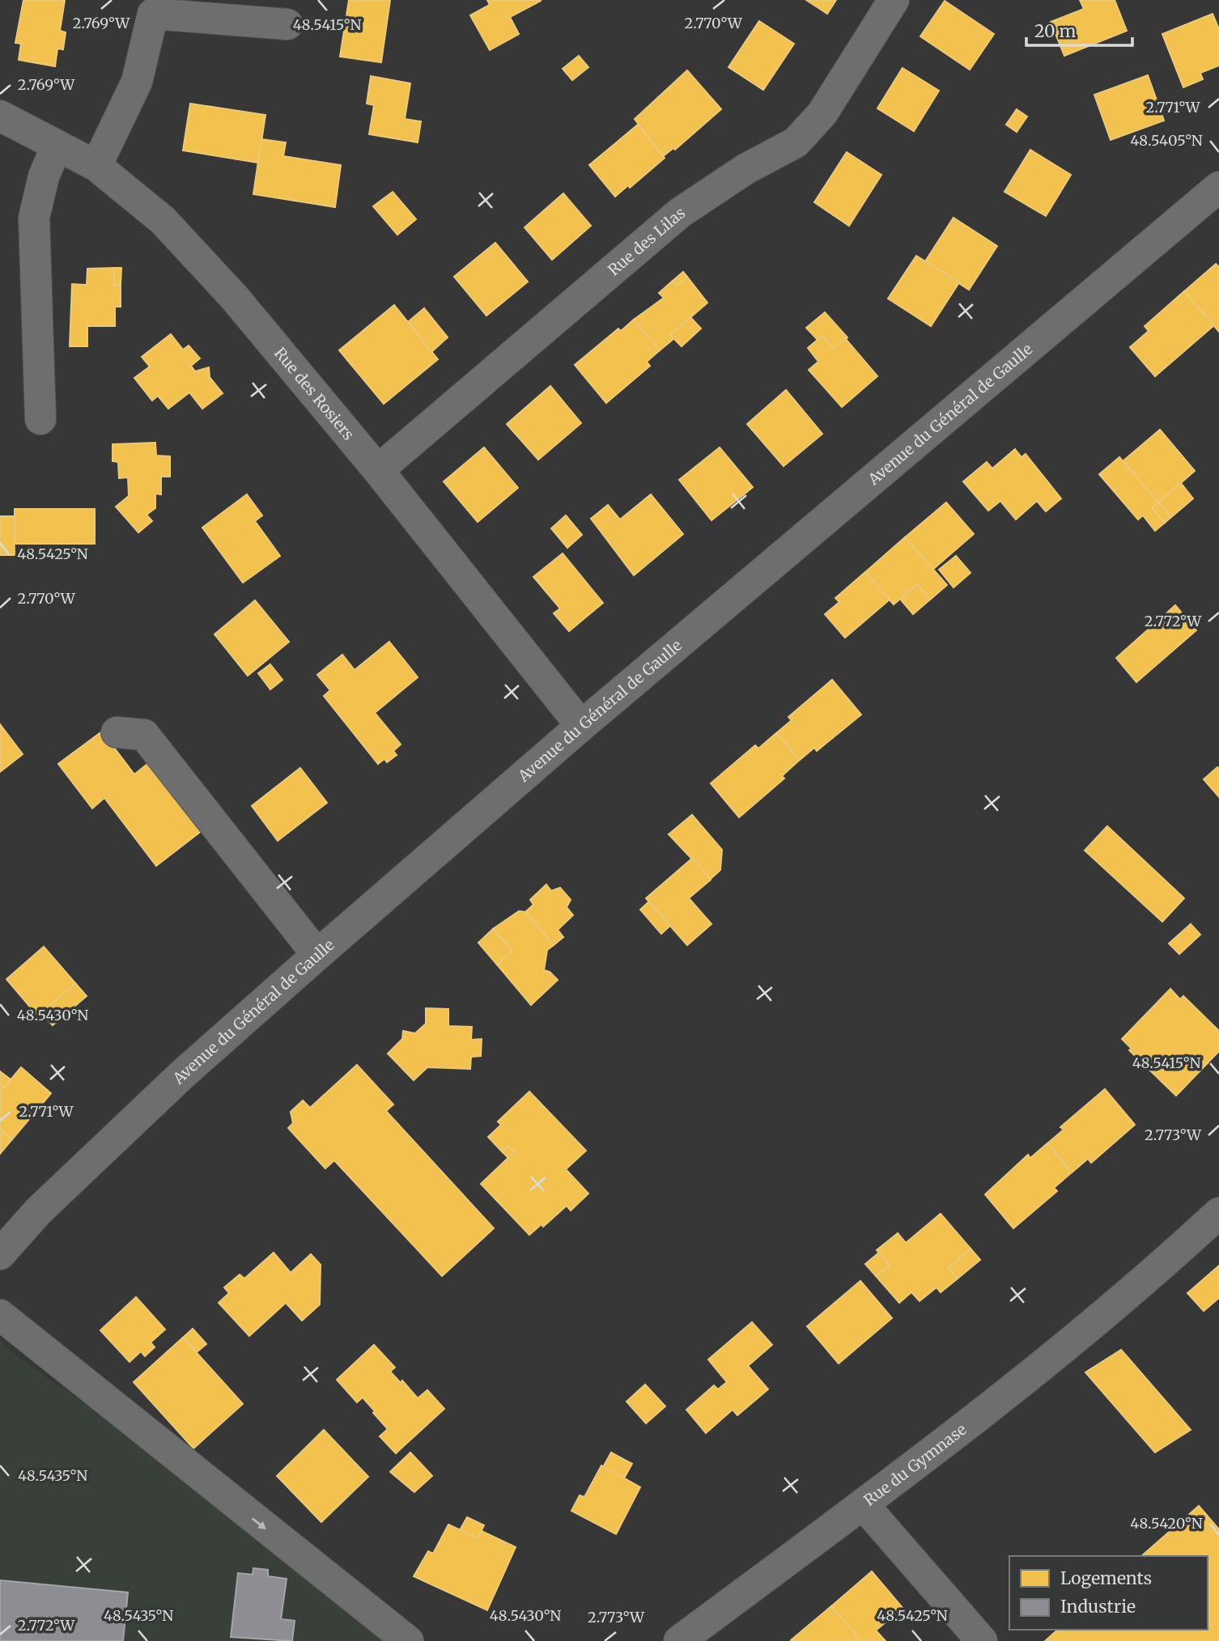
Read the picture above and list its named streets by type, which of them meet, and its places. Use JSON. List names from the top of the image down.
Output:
{
  "streets": {
    "street": [
      "Rue des Lilas",
      "Rue des Rosiers",
      "Avenue du Général de Gaulle",
      "Rue du Gymnase"
    ]
  },
  "crossings": [
    ["Rue des Lilas", "Rue des Rosiers"],
    ["Rue des Rosiers", "Avenue du Général de Gaulle"]
  ],
  "legend": ["Logements", "Industrie"],
  "scale_bar": "20 m",
  "coordinates": [
    "2.769°W",
    "2.770°W",
    "48.5415°N",
    "2.771°W",
    "48.5405°N",
    "48.5425°N",
    "2.772°W",
    "48.5430°N",
    "2.773°W",
    "48.5435°N",
    "48.5420°N"
  ]
}
